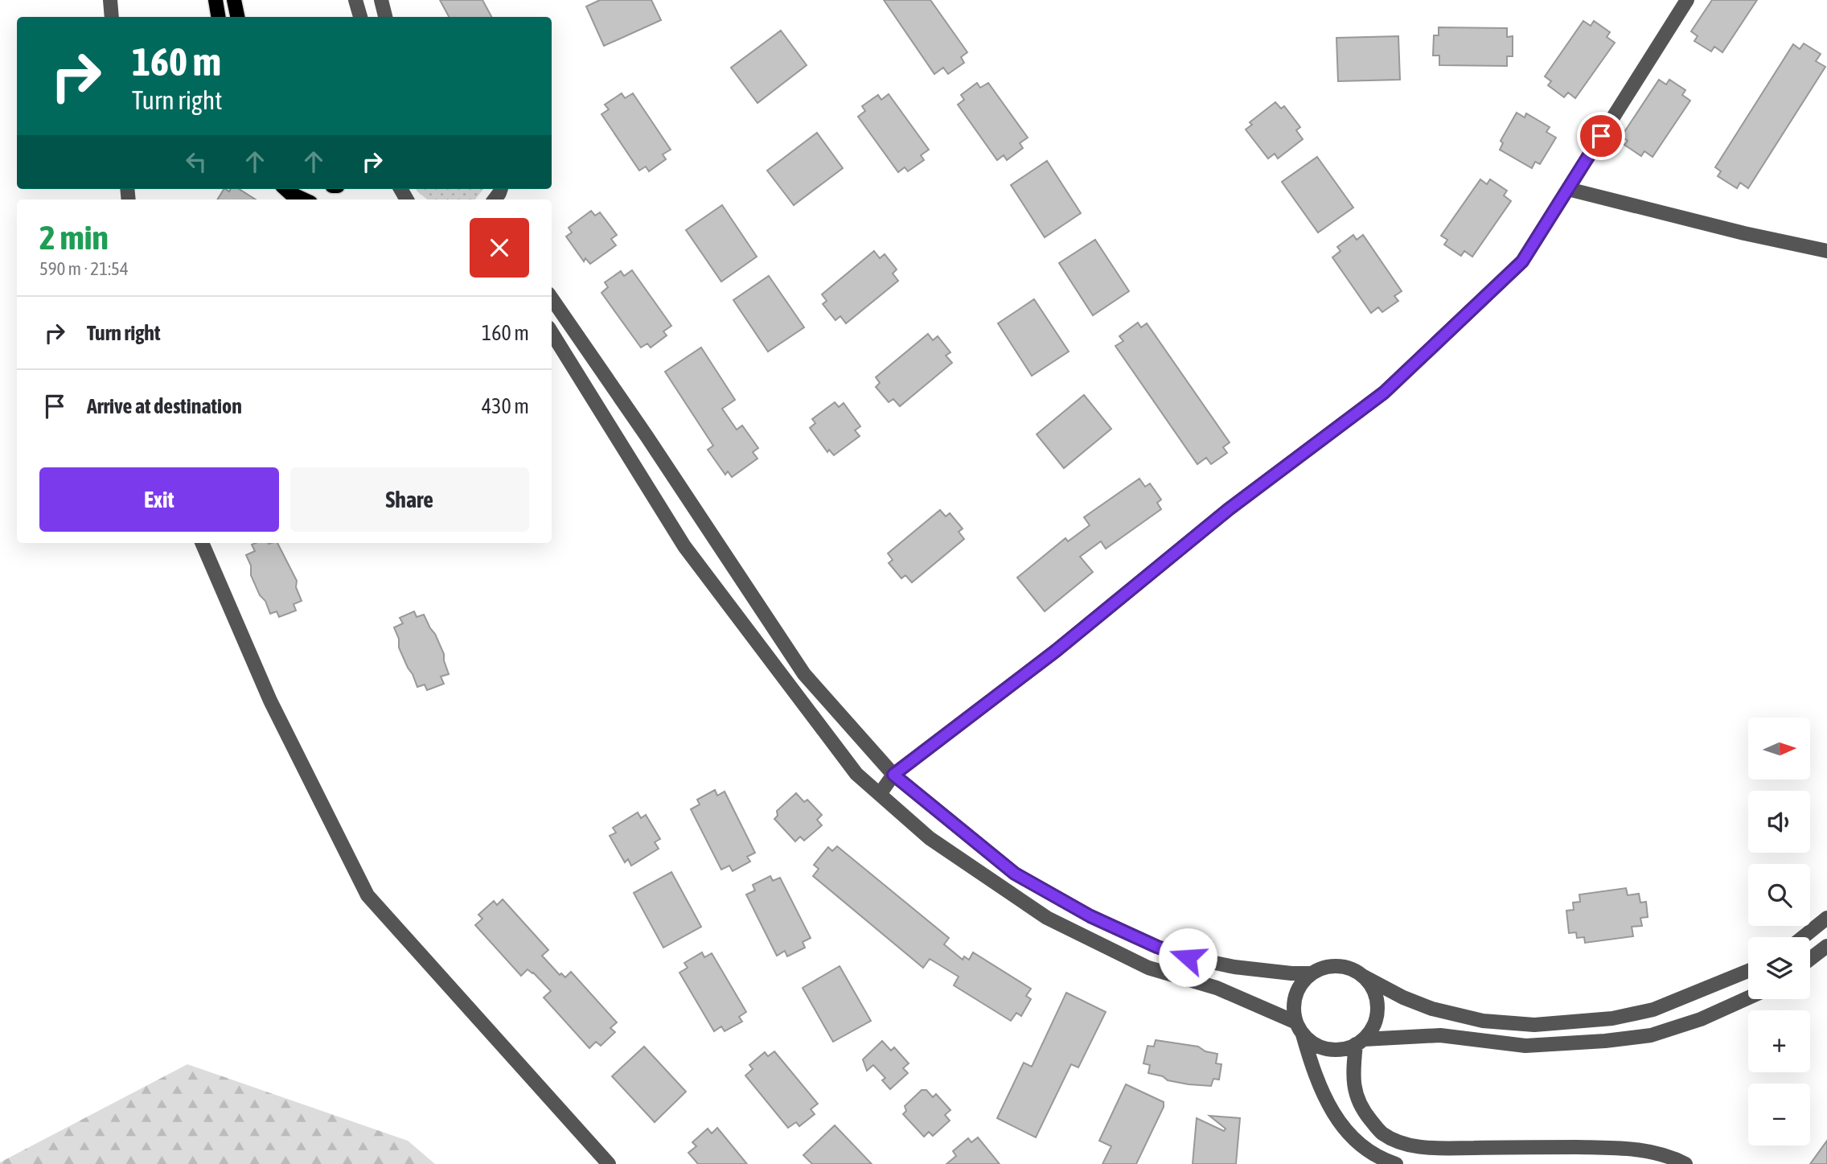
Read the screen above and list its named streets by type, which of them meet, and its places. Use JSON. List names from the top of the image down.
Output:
{
  "north": "right",
  "page": {
    "turn": ["160 m", "Turn right"],
    "heading": ["2 min", "590 m · 21:54"],
    "list": [
      {
        "name": "Turn right",
        "value": "160 m"
      },
      {
        "name": "Arrive at destination",
        "value": "430 m"
      }
    ],
    "buttons": ["Exit", "Share"],
    "map_buttons": ["+", "−"]
  }
}
